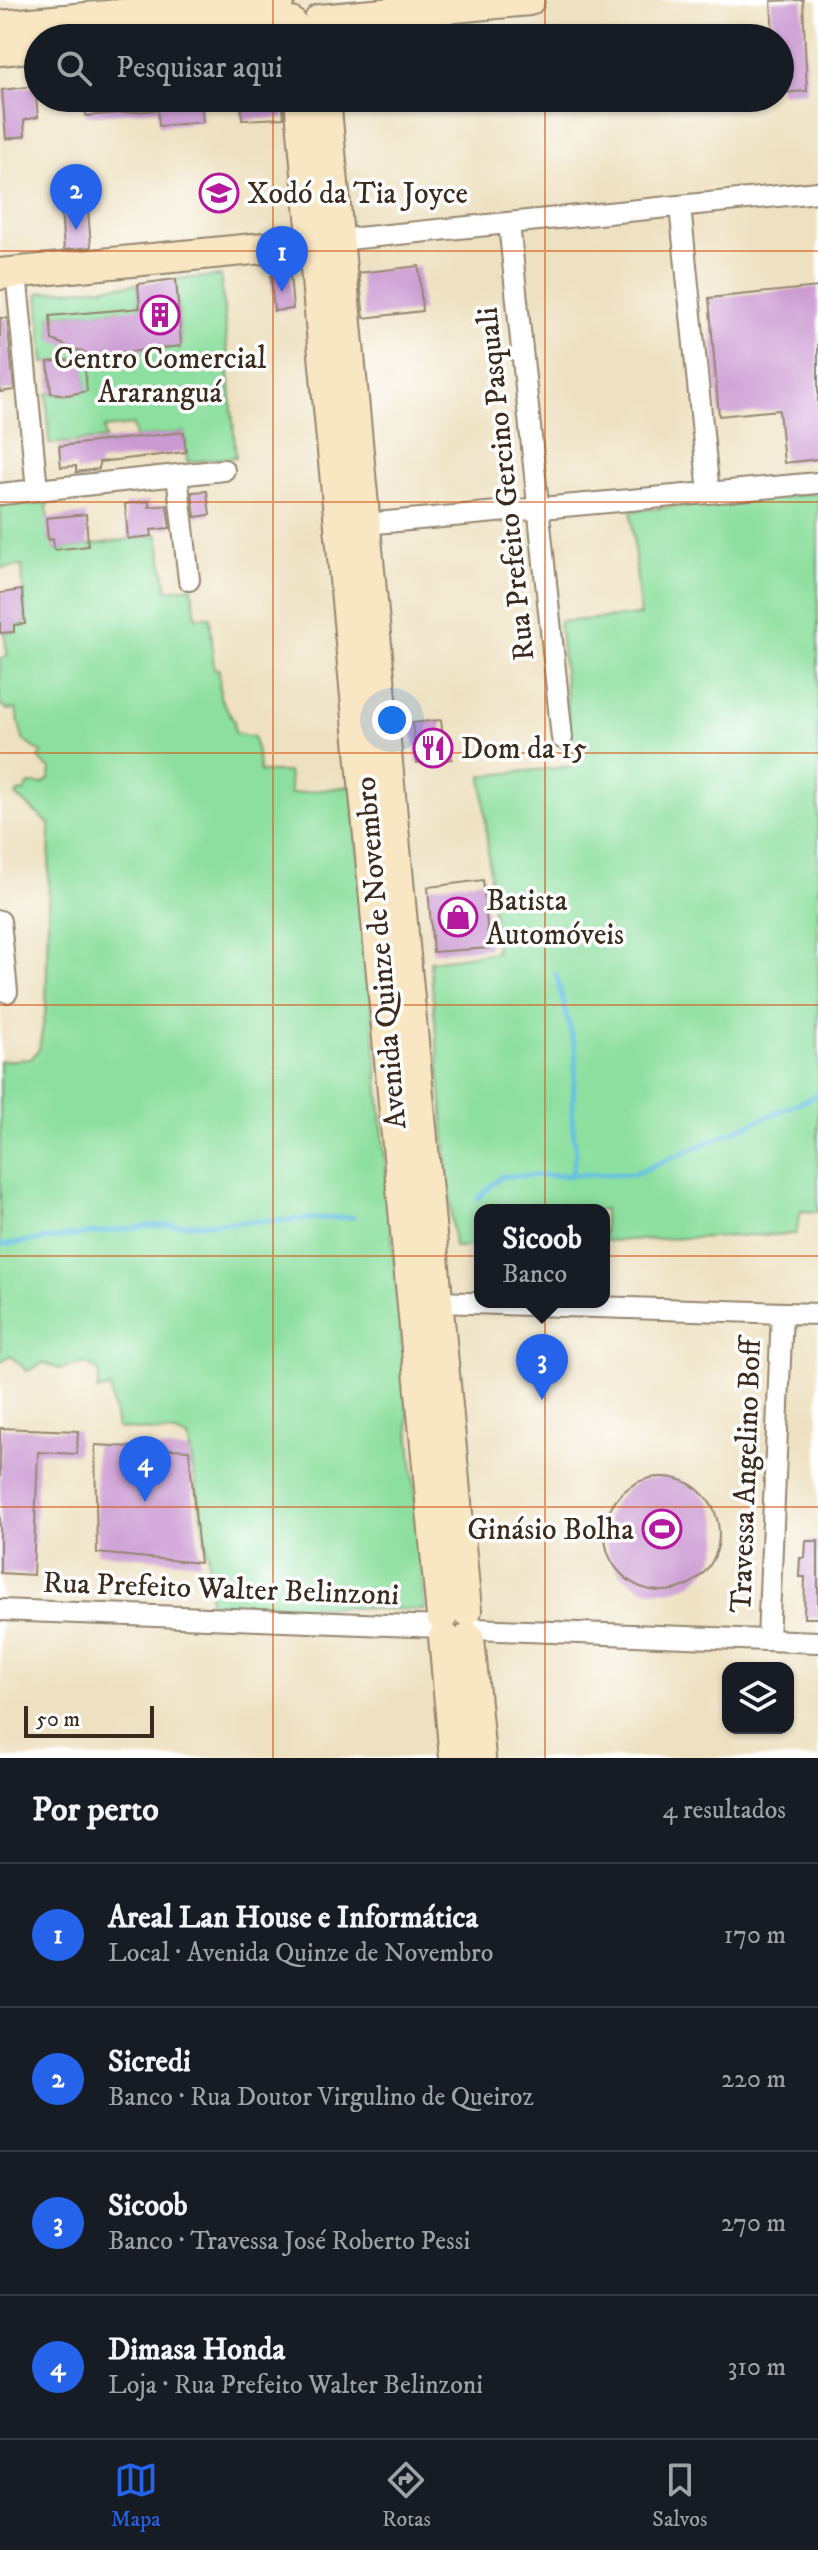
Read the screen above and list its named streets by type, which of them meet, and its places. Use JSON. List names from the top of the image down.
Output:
{
  "streets": {
    "street": [
      "Rua Prefeito Gercino Pasquali",
      "Avenida Quinze de Novembro",
      "Travessa Angelino Boff",
      "Rua Prefeito Walter Belinzoni"
    ]
  },
  "crossings": [
    ["Avenida Quinze de Novembro", "Rua Prefeito Walter Belinzoni"],
    ["Travessa Angelino Boff", "Rua Prefeito Walter Belinzoni"]
  ],
  "places": {
    "school or university": ["Xodó da Tia Joyce"],
    "building": ["Centro Comercial Araranguá"],
    "restaurant": ["Dom da 15"],
    "shop": ["Batista Automóveis"],
    "sports": ["Ginásio Bolha"]
  },
  "scale_bar": "50 m",
  "page": {
    "search": "Pesquisar aqui",
    "pins": [
      "2",
      "1",
      "3",
      "4"
    ],
    "popup": ["Sicoob", "Banco"],
    "scale": "50 m",
    "heading": ["Por perto", "4 resultados"],
    "list": [
      {
        "mark": "1",
        "name": "Areal Lan House e Informática",
        "note": "Local · Avenida Quinze de Novembro",
        "value": "170 m"
      },
      {
        "mark": "2",
        "name": "Sicredi",
        "note": "Banco · Rua Doutor Virgulino de Queiroz",
        "value": "220 m"
      },
      {
        "mark": "3",
        "name": "Sicoob",
        "note": "Banco · Travessa José Roberto Pessi",
        "value": "270 m"
      },
      {
        "mark": "4",
        "name": "Dimasa Honda",
        "note": "Loja · Rua Prefeito Walter Belinzoni",
        "value": "310 m"
      }
    ],
    "nav": ["Mapa", "Rotas", "Salvos"]
  }
}
